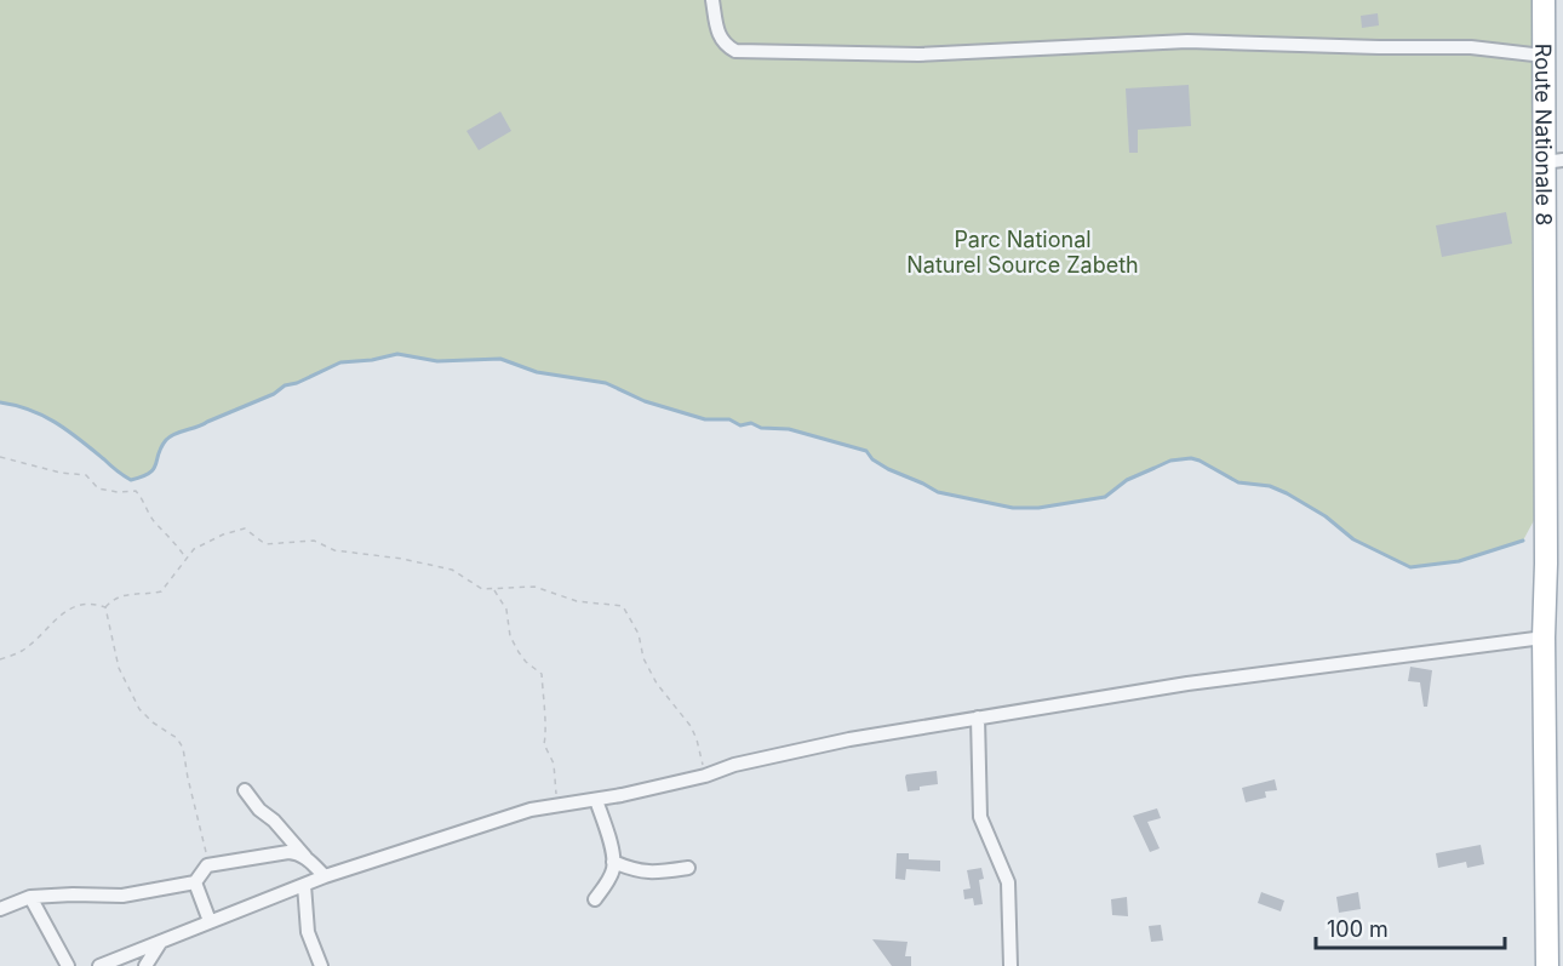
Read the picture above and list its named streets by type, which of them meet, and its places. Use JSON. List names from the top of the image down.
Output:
{
  "streets": {
    "main road": ["Route Nationale 8"]
  },
  "parks": ["Parc National Naturel Source Zabeth"],
  "scale_bar": "100 m"
}
